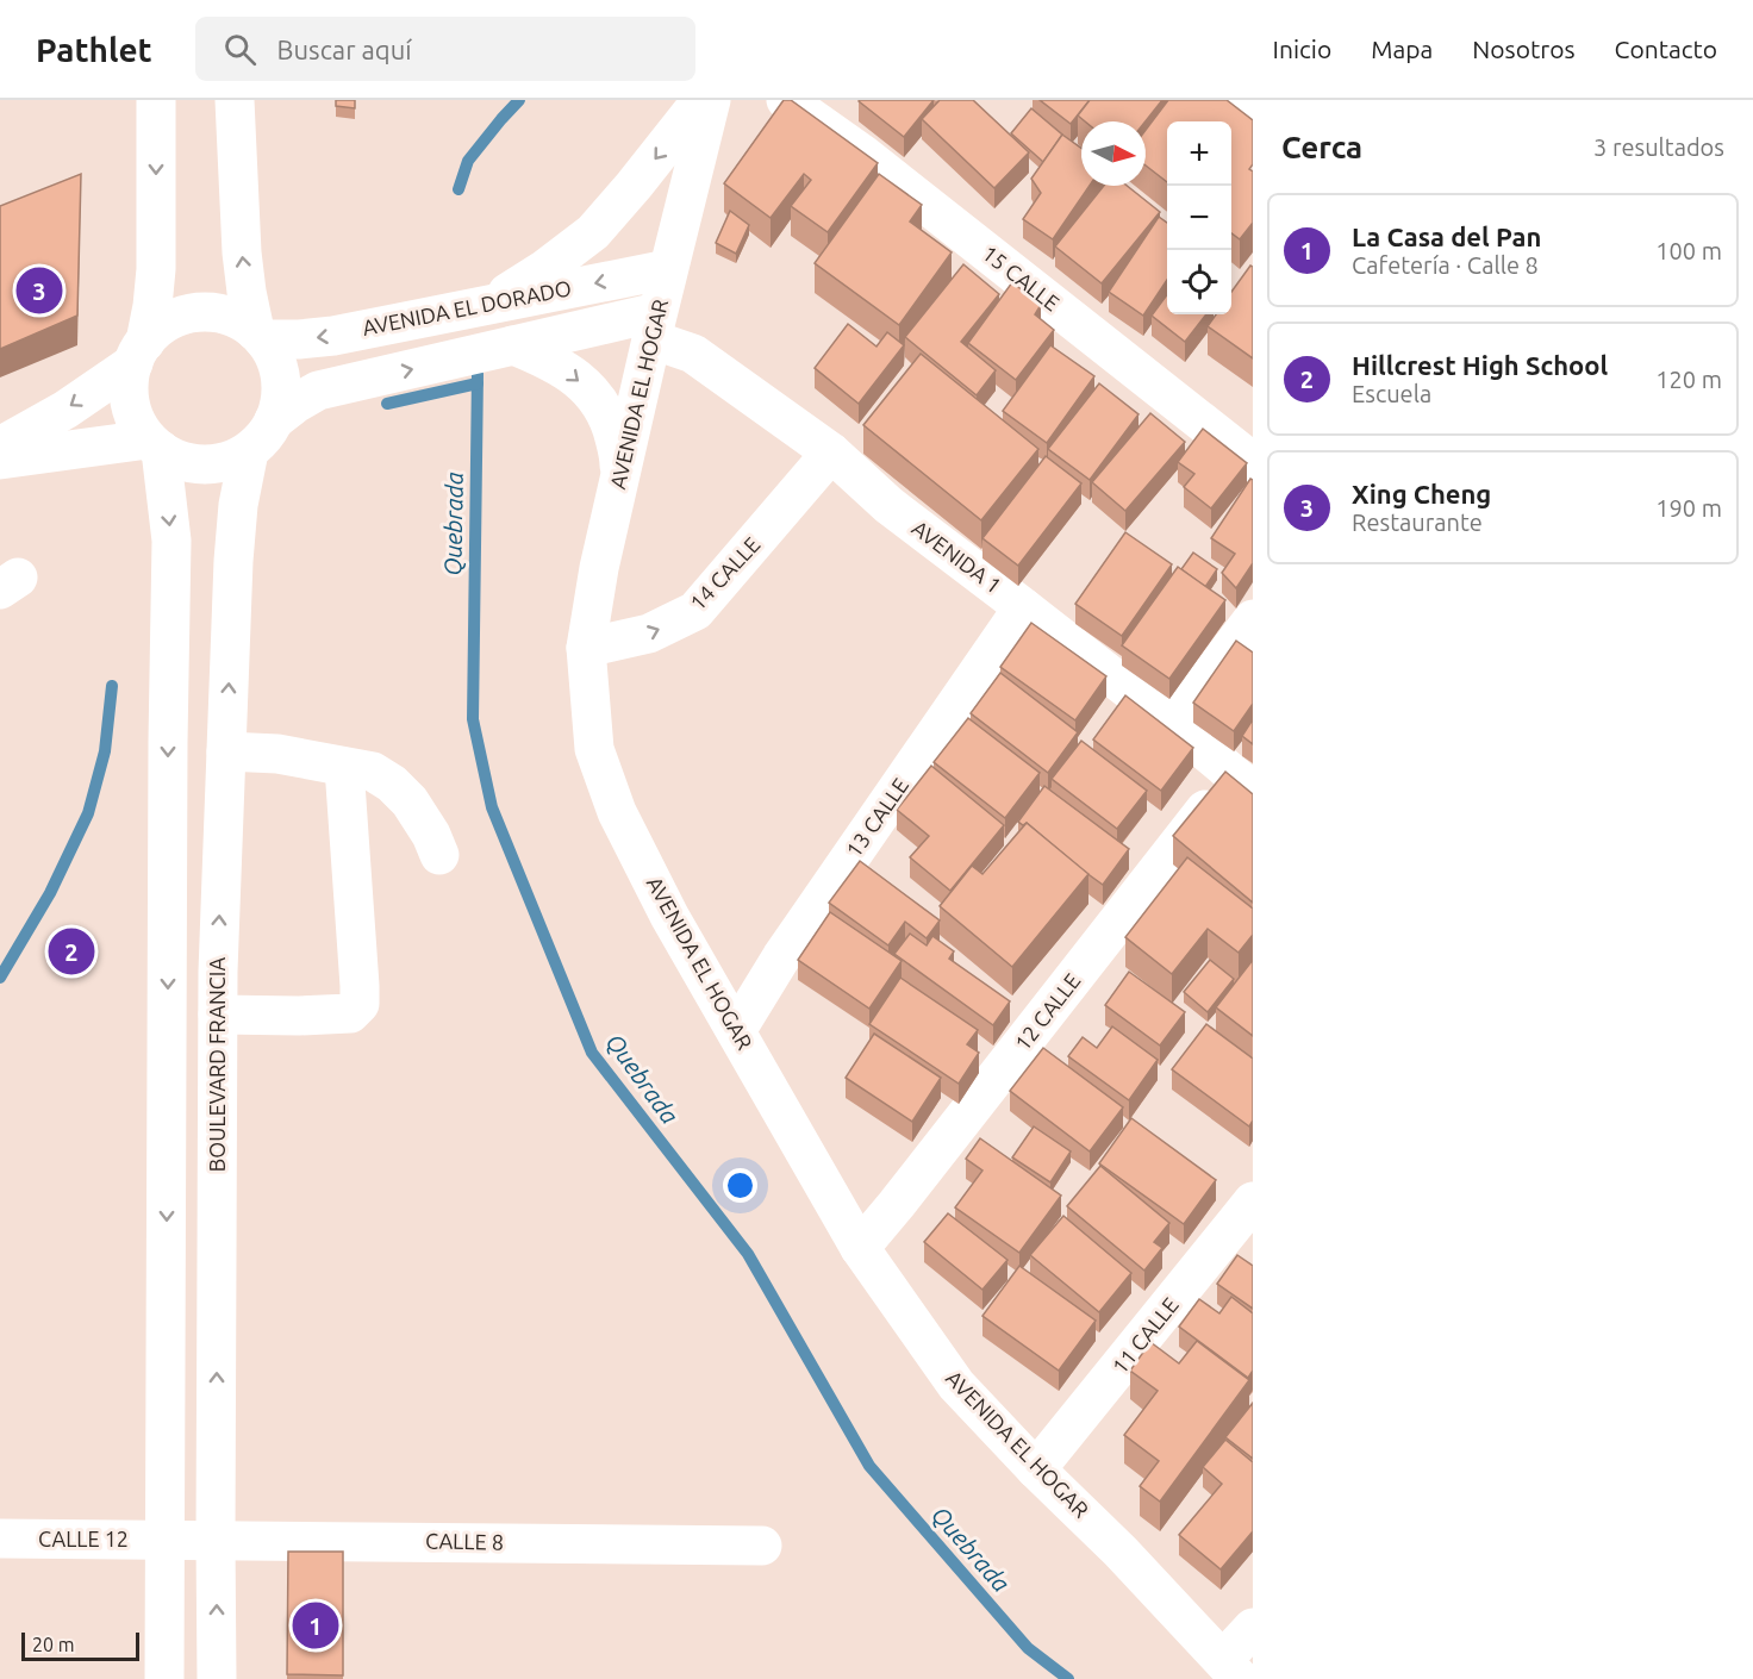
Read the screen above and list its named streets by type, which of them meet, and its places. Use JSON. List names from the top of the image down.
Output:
{
  "streets": {
    "street": [
      "15 CALLE",
      "AVENIDA EL DORADO",
      "AVENIDA EL HOGAR",
      "AVENIDA 1",
      "14 CALLE",
      "13 CALLE",
      "12 CALLE",
      "BOULEVARD FRANCIA",
      "11 CALLE",
      "CALLE 12",
      "CALLE 8"
    ]
  },
  "crossings": [
    ["AVENIDA EL DORADO", "AVENIDA EL HOGAR"],
    ["AVENIDA EL DORADO", "AVENIDA 1"],
    ["AVENIDA EL DORADO", "BOULEVARD FRANCIA"],
    ["AVENIDA EL HOGAR", "AVENIDA 1"],
    ["AVENIDA EL HOGAR", "14 CALLE"],
    ["AVENIDA EL HOGAR", "13 CALLE"],
    ["AVENIDA EL HOGAR", "12 CALLE"],
    ["AVENIDA EL HOGAR", "11 CALLE"],
    ["AVENIDA 1", "14 CALLE"],
    ["AVENIDA 1", "13 CALLE"],
    ["AVENIDA 1", "12 CALLE"],
    ["BOULEVARD FRANCIA", "CALLE 8"],
    ["CALLE 12", "CALLE 8"]
  ],
  "water": ["Quebrada"],
  "scale_bar": "20 m",
  "north": "right",
  "page": {
    "header": "Pathlet",
    "search": "Buscar aquí",
    "nav": [
      "Inicio",
      "Mapa",
      "Nosotros",
      "Contacto"
    ],
    "heading": ["Cerca", "3 resultados"],
    "map_buttons": ["+", "−"],
    "list": [
      {
        "mark": "1",
        "name": "La Casa del Pan",
        "note": "Cafetería · Calle 8",
        "value": "100 m"
      },
      {
        "mark": "2",
        "name": "Hillcrest High School",
        "note": "Escuela",
        "value": "120 m"
      },
      {
        "mark": "3",
        "name": "Xing Cheng",
        "note": "Restaurante",
        "value": "190 m"
      }
    ],
    "pins": ["3", "2", "1"],
    "scale": "20 m"
  }
}
